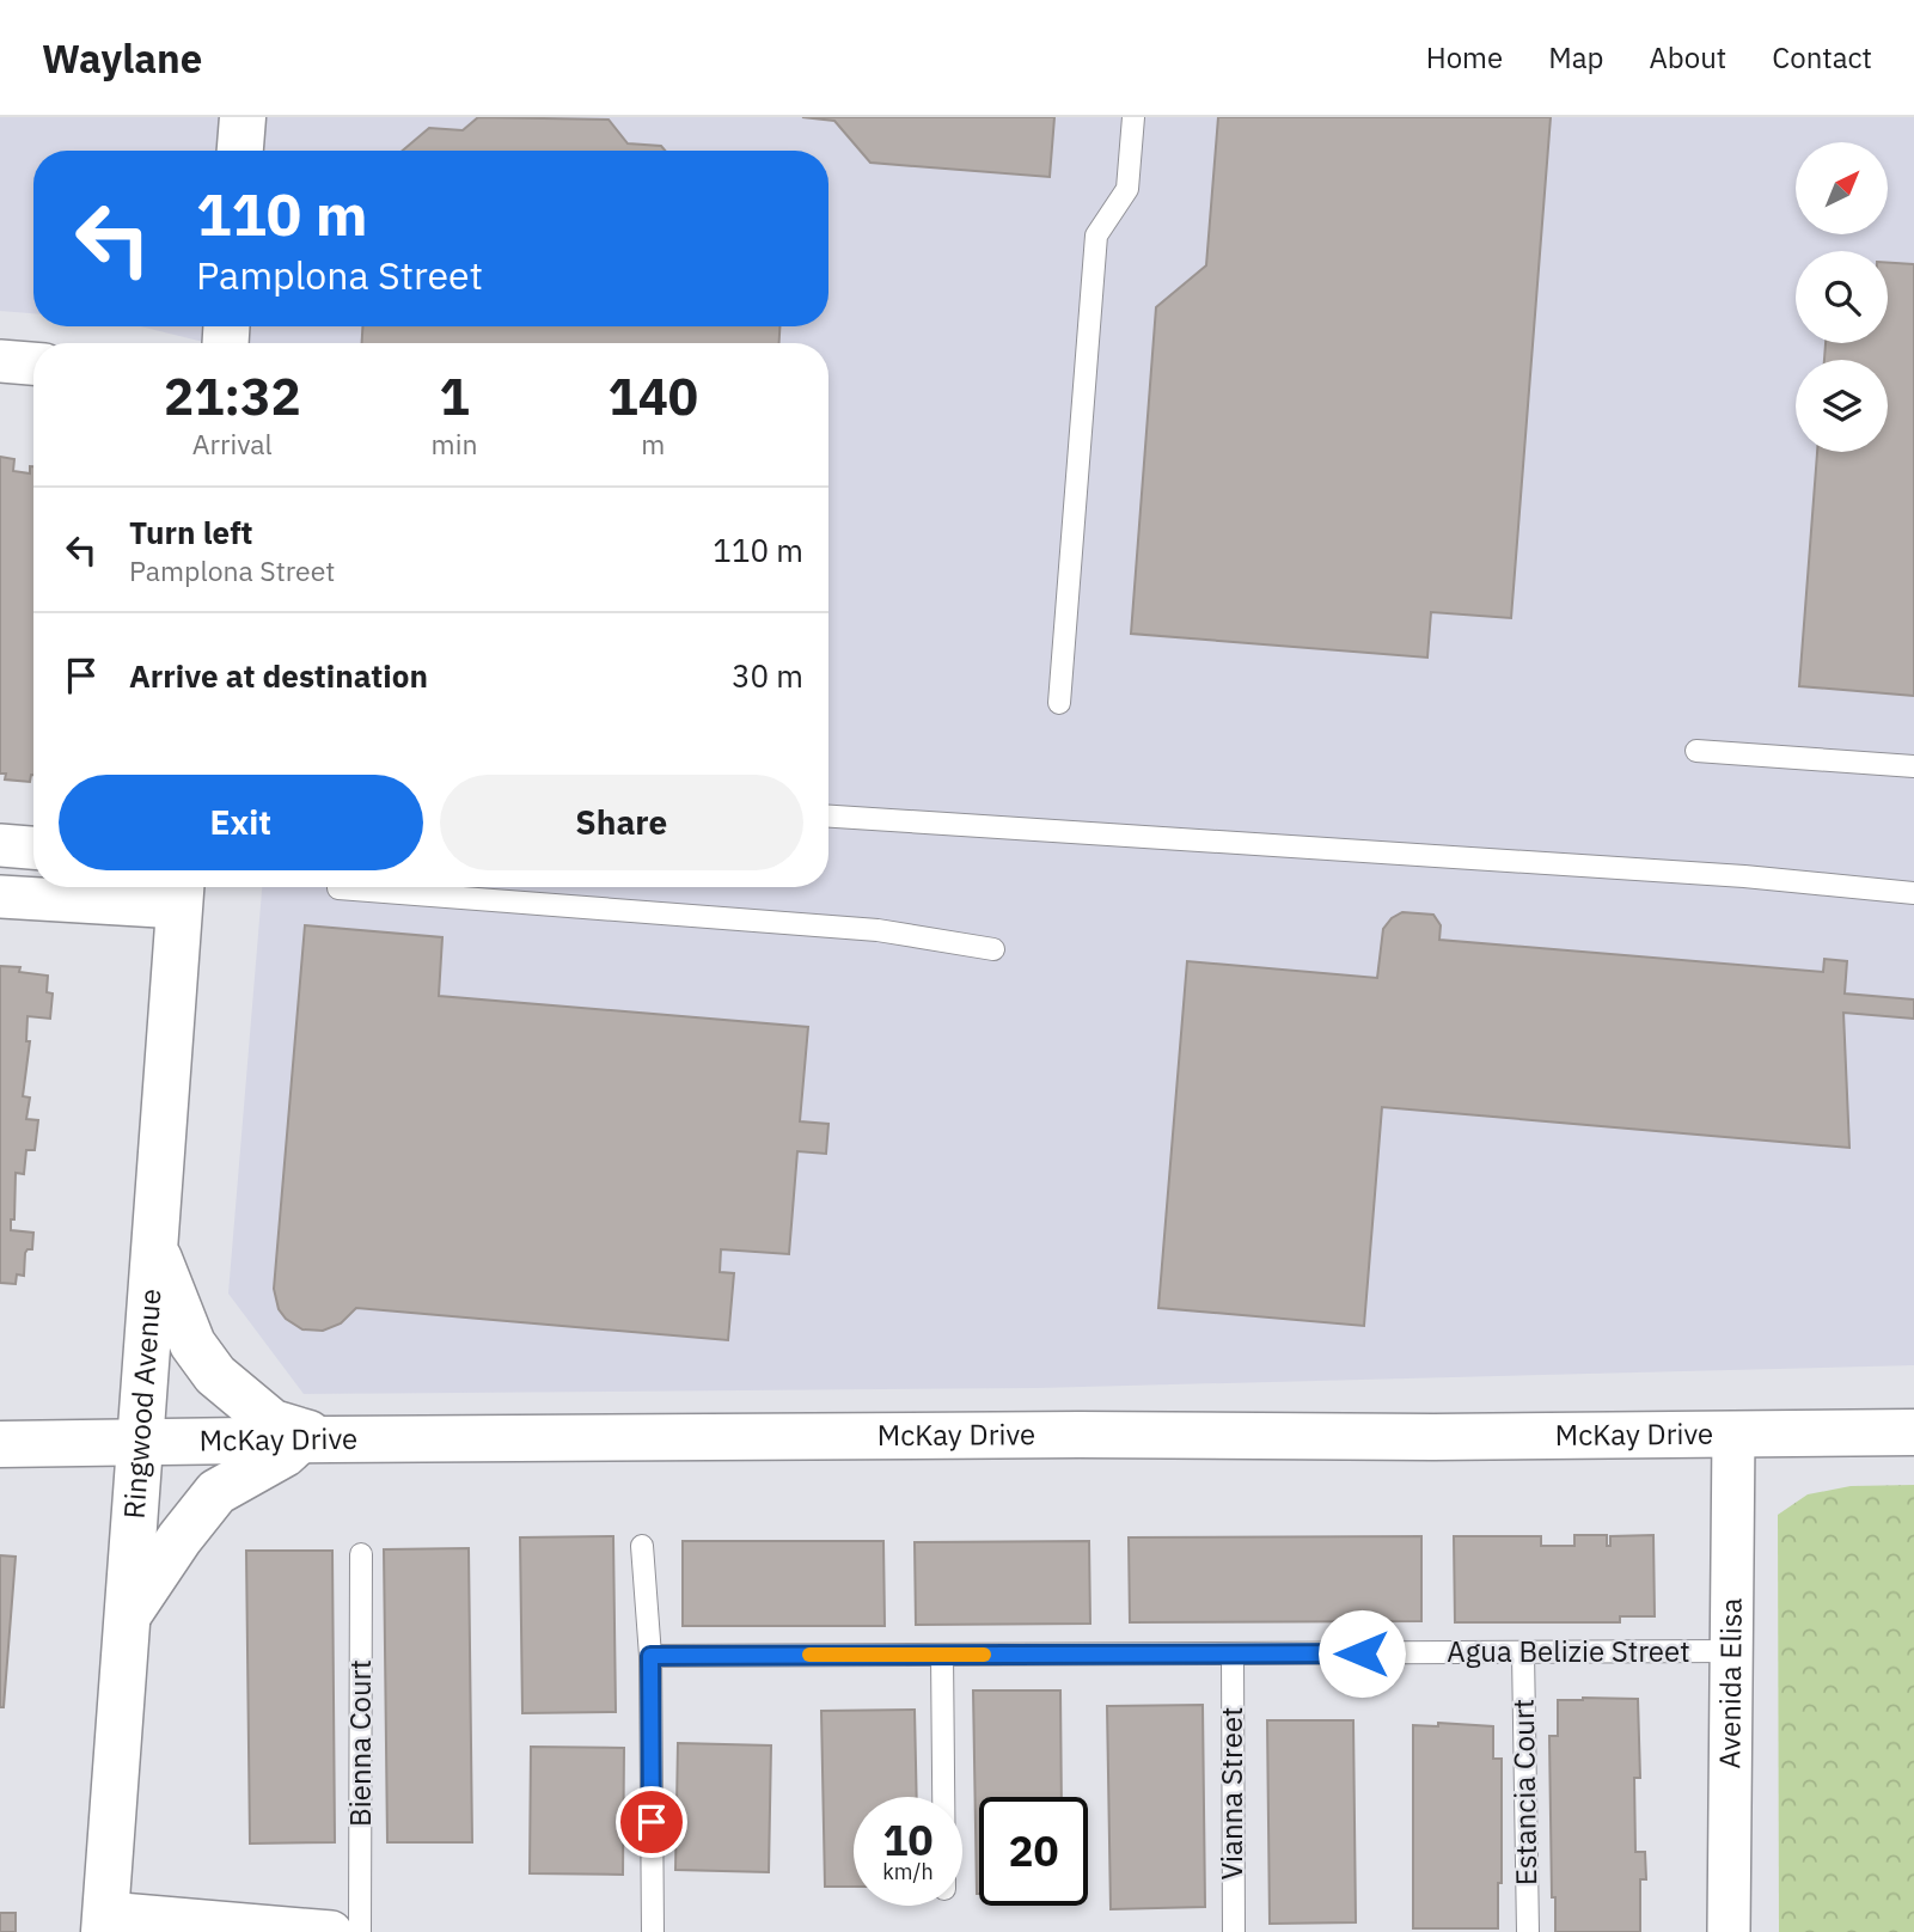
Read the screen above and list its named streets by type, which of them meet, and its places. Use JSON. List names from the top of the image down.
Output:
{
  "streets": {
    "street": ["Ringwood Avenue", "McKay Drive", "Avenida Elisa"],
    "lane": [
      "Agua Belizie Street",
      "Bienna Court",
      "Estancia Court",
      "Vianna Street"
    ]
  },
  "crossings": [
    ["Ringwood Avenue", "McKay Drive"],
    ["McKay Drive", "Avenida Elisa"],
    ["Agua Belizie Street", "Avenida Elisa"],
    ["Agua Belizie Street", "Estancia Court"],
    ["Agua Belizie Street", "Vianna Street"]
  ],
  "north": "top right",
  "page": {
    "header": "Waylane",
    "nav": [
      "Home",
      "Map",
      "About",
      "Contact"
    ],
    "turn": ["110 m", "Pamplona Street"],
    "eta": [
      "21:32",
      "Arrival",
      "1",
      "min",
      "140",
      "m"
    ],
    "list": [
      {
        "name": "Turn left",
        "note": "Pamplona Street",
        "value": "110 m"
      },
      {
        "name": "Arrive at destination",
        "value": "30 m"
      }
    ],
    "buttons": ["Exit", "Share"],
    "speed": "10 km/h",
    "limit": "20"
  }
}
